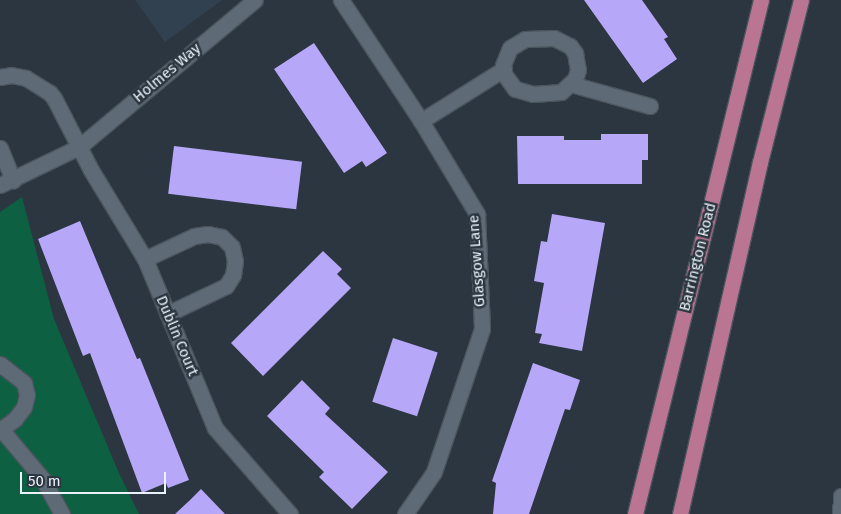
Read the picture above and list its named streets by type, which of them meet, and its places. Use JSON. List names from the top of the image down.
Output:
{
  "streets": {
    "main road": ["Barrington Road"],
    "street": ["Holmes Way", "Glasgow Lane", "Dublin Court"]
  },
  "crossings": [
    ["Holmes Way", "Dublin Court"]
  ],
  "scale_bar": "50 m"
}
